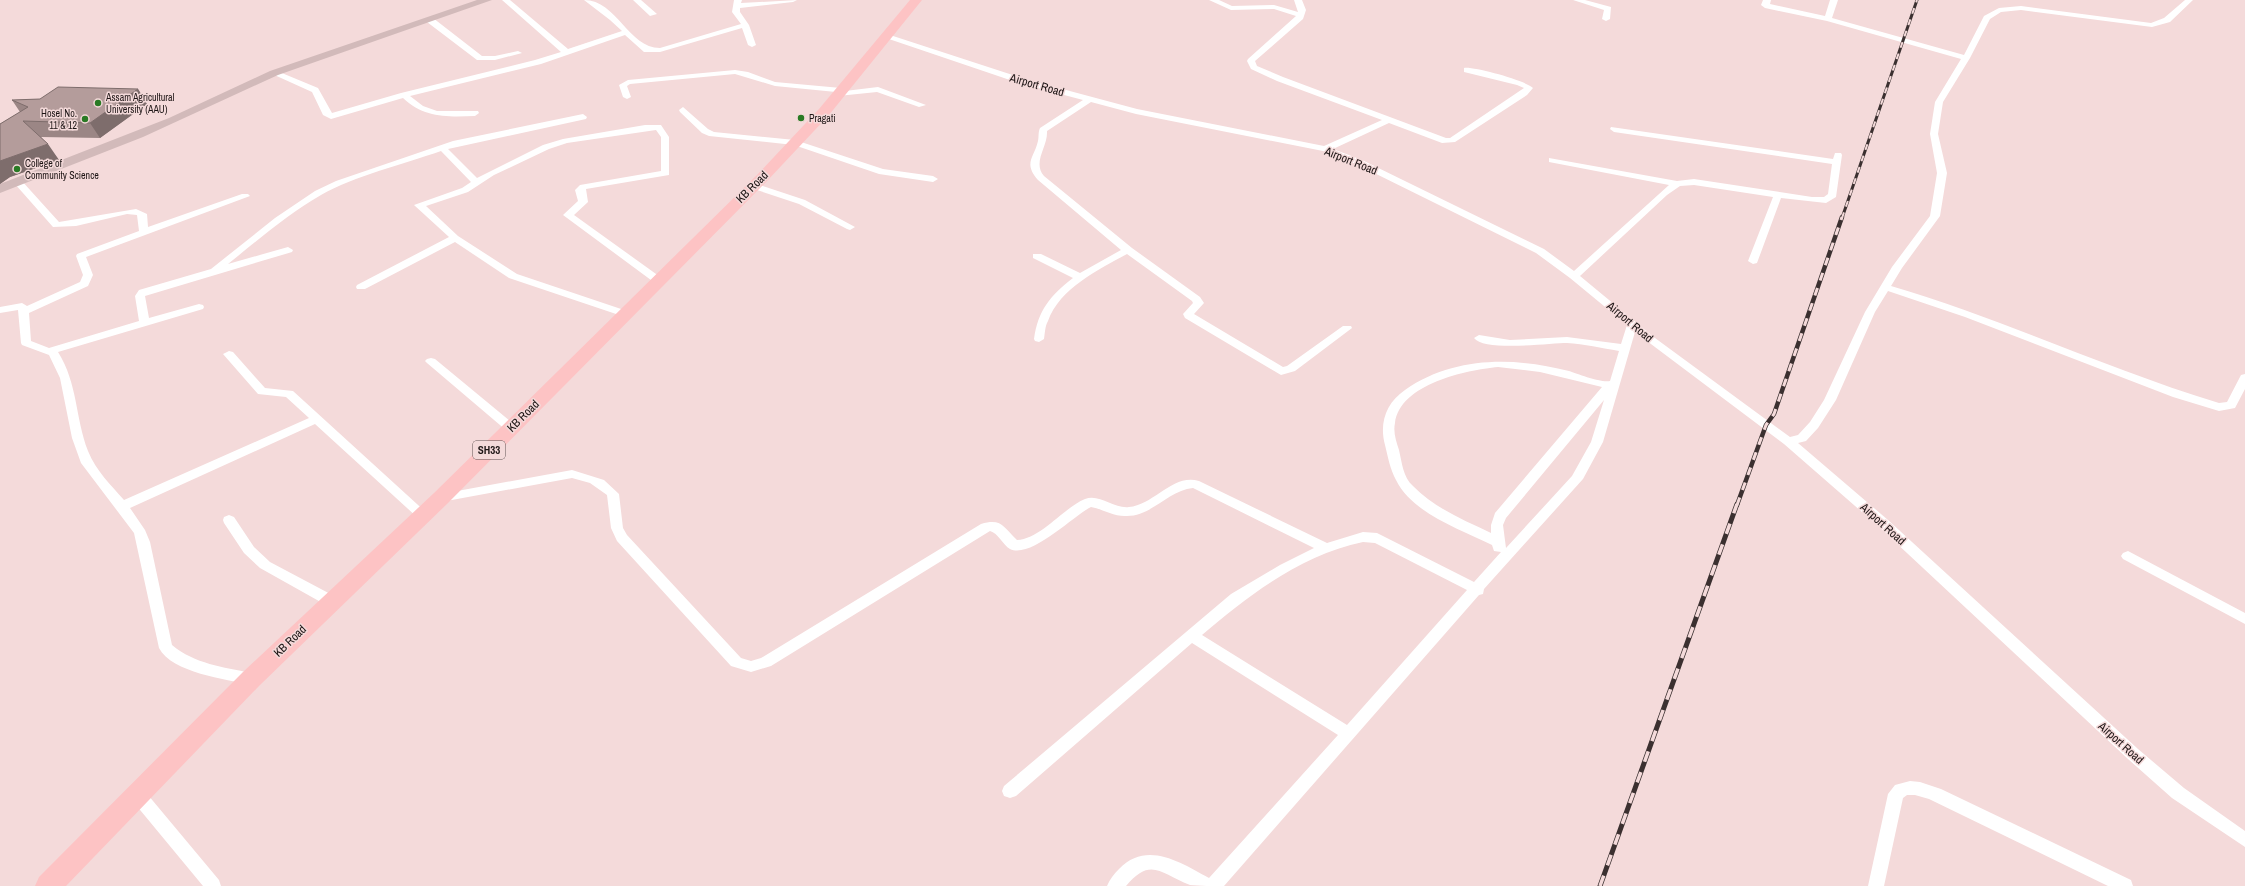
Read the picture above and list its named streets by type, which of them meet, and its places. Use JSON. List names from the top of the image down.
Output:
{
  "streets": {
    "main road": ["KB Road", "SH33"],
    "street": ["Airport Road"]
  },
  "crossings": [
    ["Airport Road", "KB Road"]
  ],
  "places": [
    "Assam Agricultural University (AAU)",
    "Pragati",
    "Hosel No. 11 & 12",
    "College of Community Science"
  ]
}
